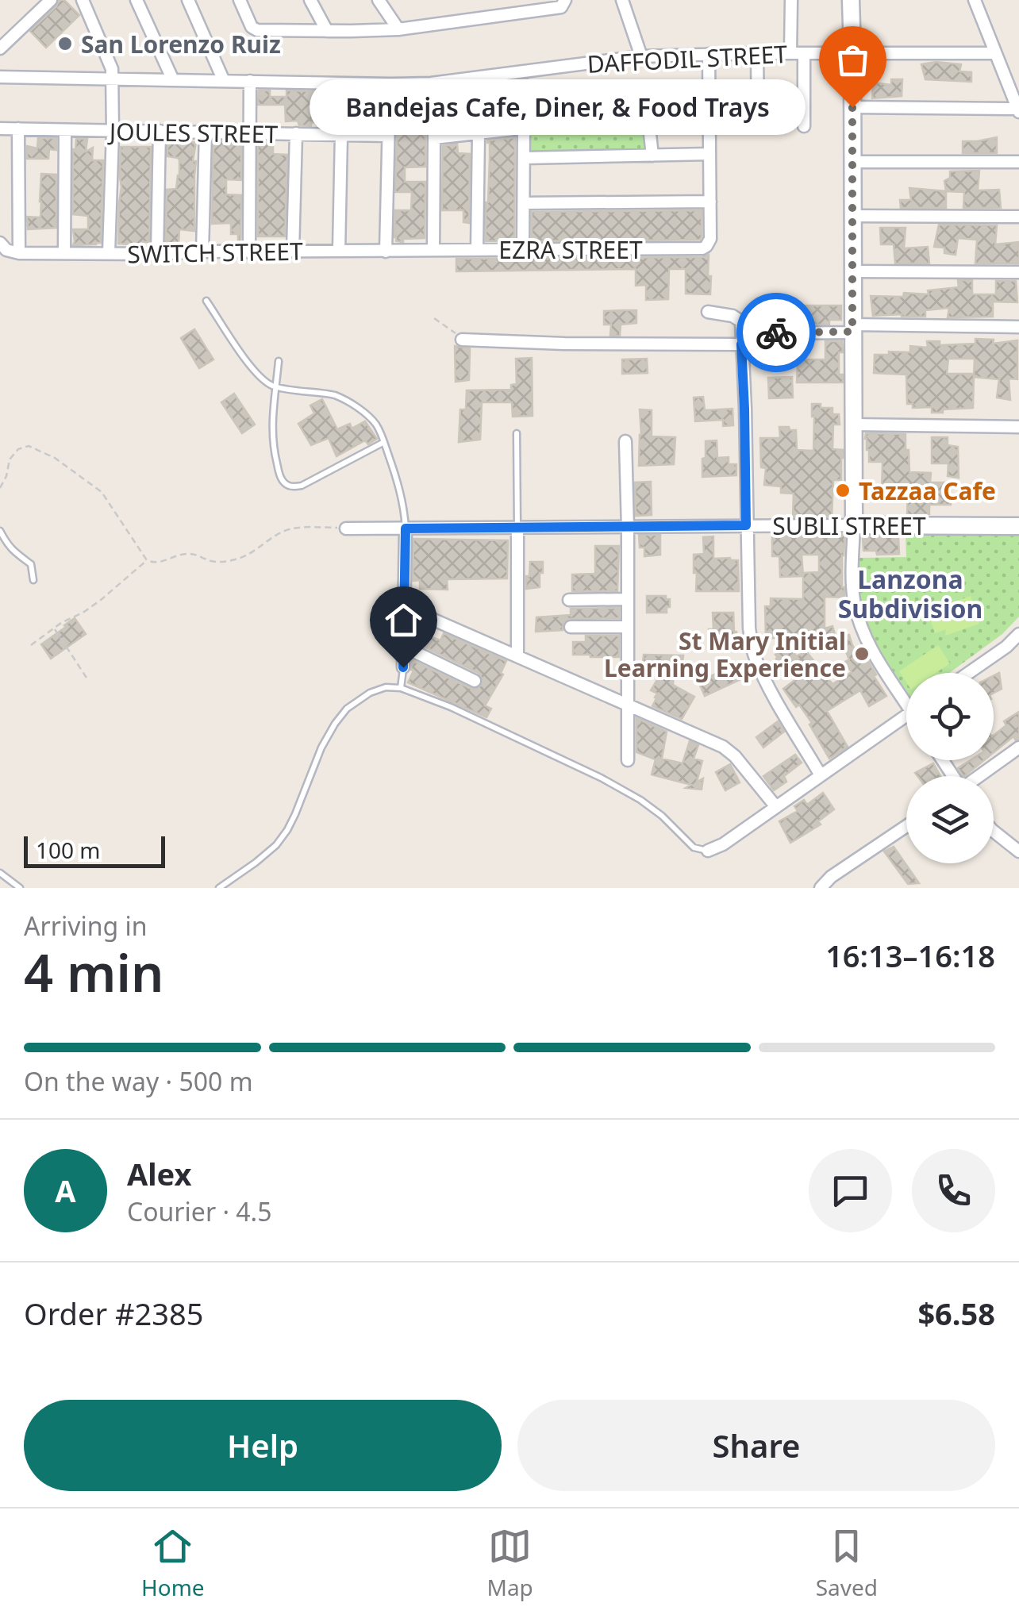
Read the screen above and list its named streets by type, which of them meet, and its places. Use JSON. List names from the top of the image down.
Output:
{
  "streets": {
    "street": [
      "DAFFODIL STREET",
      "JOULES STREET",
      "EZRA STREET",
      "SWITCH STREET",
      "SUBLI STREET"
    ]
  },
  "crossings": [
    ["EZRA STREET", "SWITCH STREET"]
  ],
  "districts": ["Lanzona Subdivision"],
  "places": [
    "San Lorenzo Ruiz",
    "Bandejas Cafe, Diner, & Food Trays",
    "Tazzaa Cafe",
    "St Mary Initial Learning Experience"
  ],
  "scale_bar": "100 m",
  "page": {
    "bubble": "Bandejas Cafe, Diner, & Food Trays",
    "scale": "100 m",
    "heading": ["4 min", "Arriving in", "16:13–16:18"],
    "panel": [
      "Alex",
      "Courier · 4.5",
      "Order #2385",
      "$6.58"
    ],
    "bar": "On the way · 500 m",
    "round": "A",
    "buttons": ["Help", "Share"],
    "tabs": ["Home", "Map", "Saved"]
  }
}
